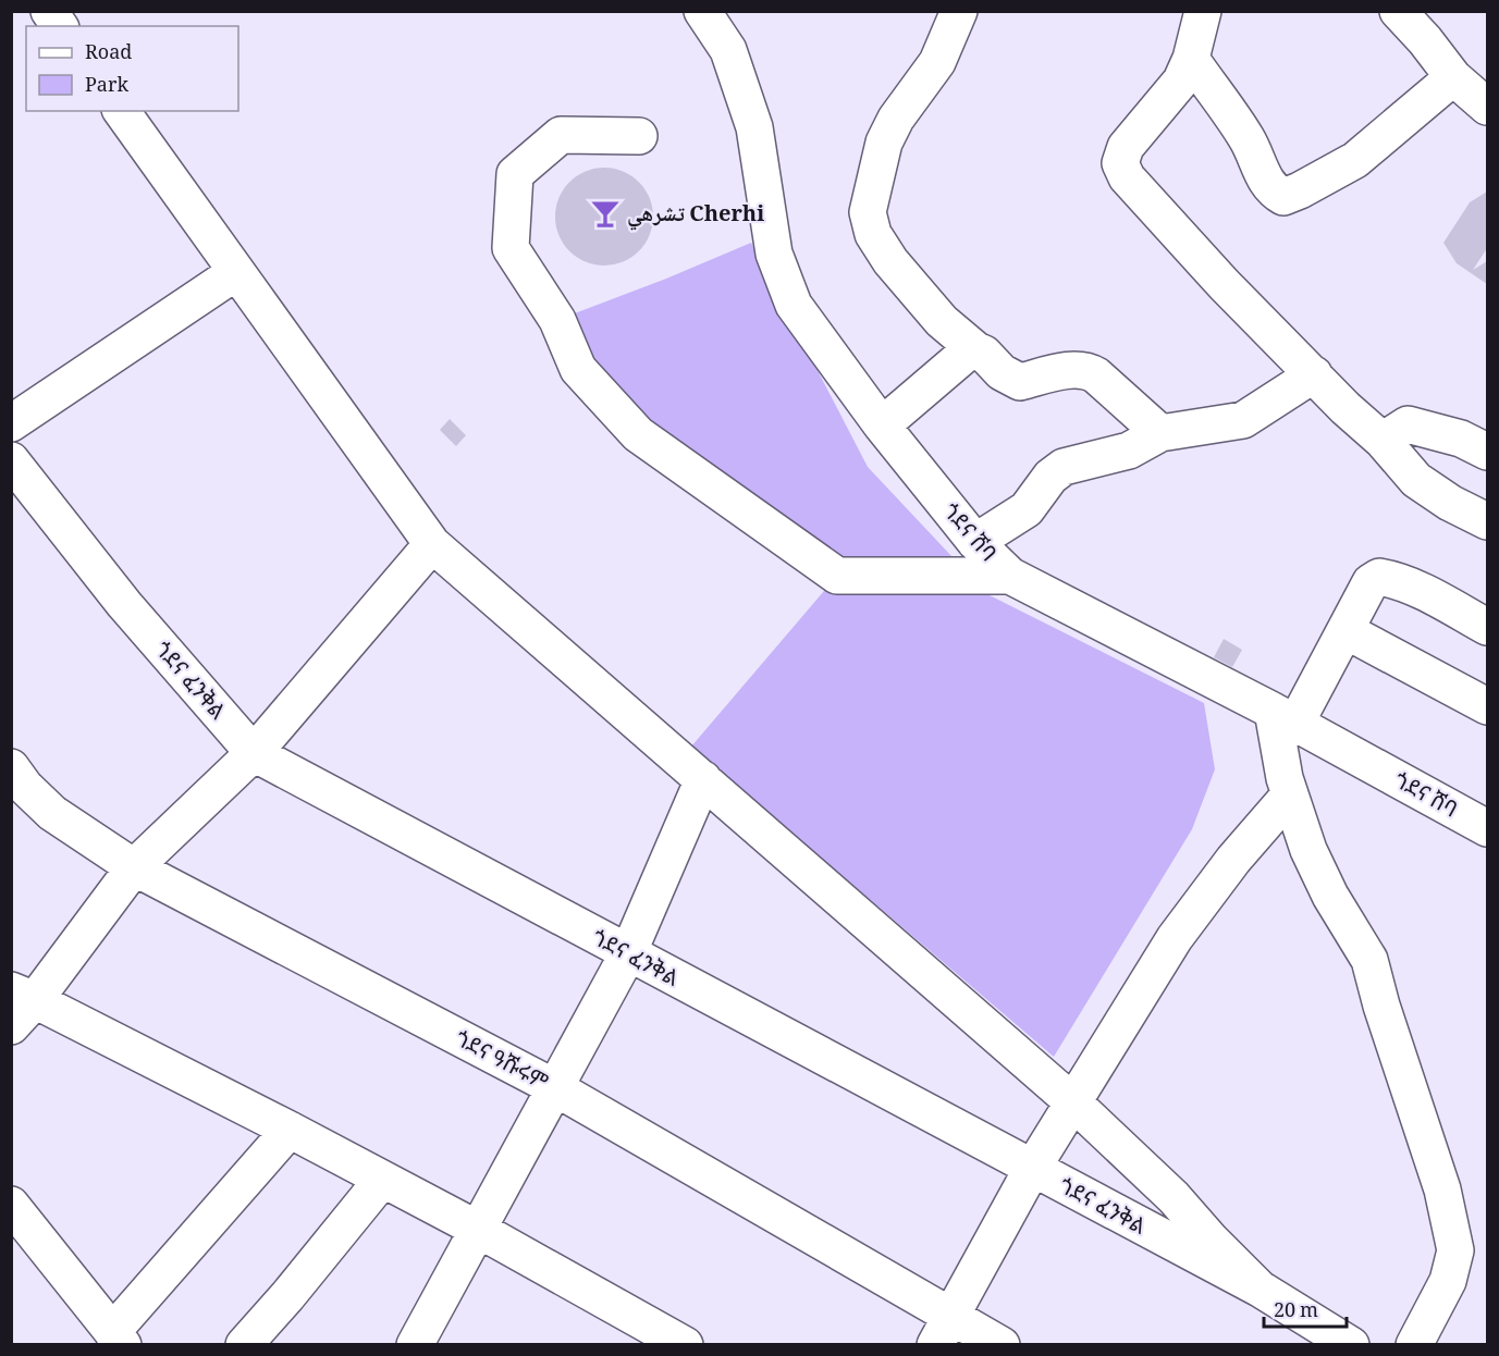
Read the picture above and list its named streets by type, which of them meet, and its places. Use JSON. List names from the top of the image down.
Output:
{
  "streets": {
    "street": ["ጎደና ሸባ", "ጎደና ፈንቅል", "ጎደና ዓሹሩም"]
  },
  "places": {
    "bar": ["تشرهي Cherhi"]
  },
  "legend": ["Road", "Park"],
  "scale_bar": "20 m"
}
